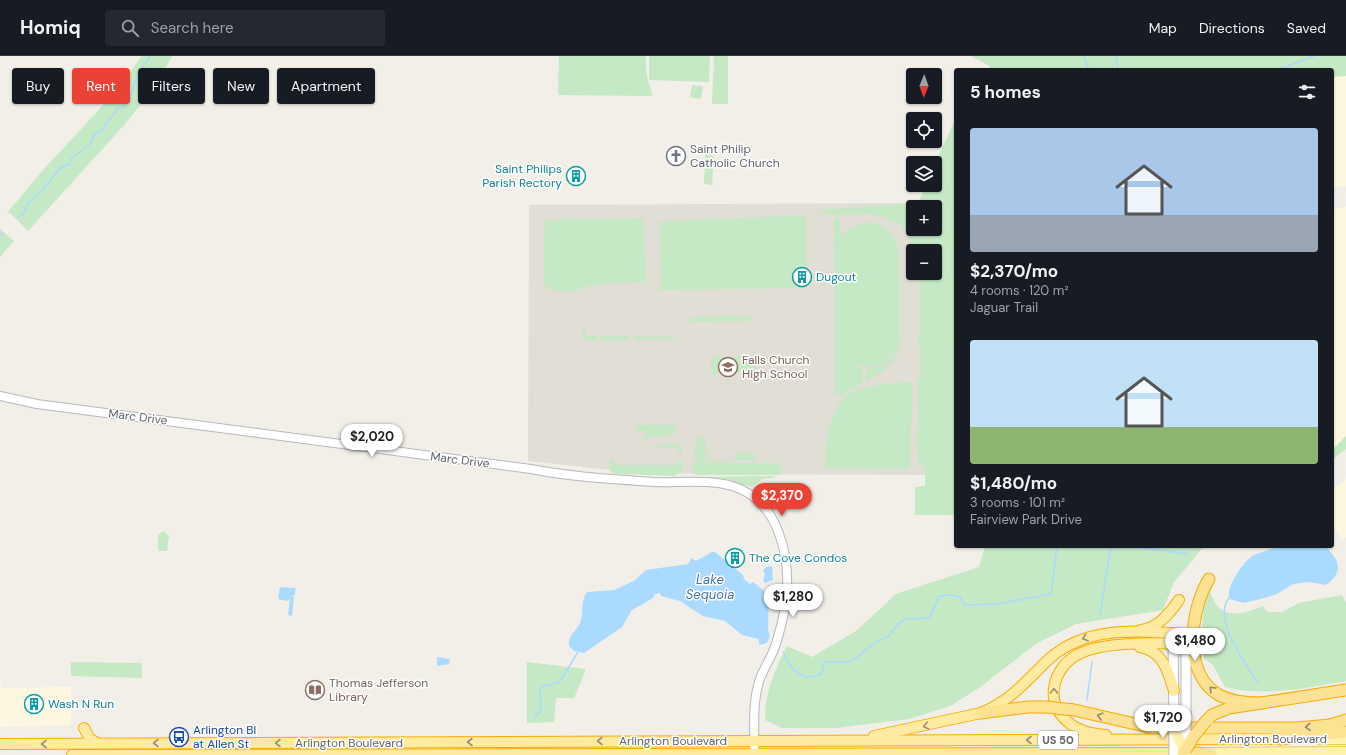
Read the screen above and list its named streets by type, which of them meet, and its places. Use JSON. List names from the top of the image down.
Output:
{
  "streets": {
    "highway": ["Arlington Boulevard", "US 50"],
    "street": ["Marc Drive"]
  },
  "crossings": [
    ["Marc Drive", "Arlington Boulevard"]
  ],
  "water": ["Lake Sequoia"],
  "places": {
    "church": ["Saint Philip Catholic Church"],
    "building": [
      "Saint Philips Parish Rectory",
      "Dugout",
      "The Cove Condos",
      "Wash N Run"
    ],
    "school or university": ["Falls Church High School"],
    "library": ["Thomas Jefferson Library"],
    "bus stop": ["Arlington Bl at Allen St"]
  },
  "north": "bottom",
  "page": {
    "header": "Homiq",
    "search": "Search here",
    "nav": ["Map", "Directions", "Saved"],
    "map_buttons": ["+", "−"],
    "chip": [
      "Buy",
      "Rent",
      "Filters",
      "New",
      "Apartment"
    ],
    "heading": "5 homes",
    "list": [
      {
        "name": "$2,370/mo",
        "note": "4 rooms · 120 m² · Jaguar Trail"
      },
      {
        "name": "$1,480/mo",
        "note": "3 rooms · 101 m² · Fairview Park Drive"
      }
    ],
    "price": [
      "$2,020",
      "$2,370",
      "$1,280",
      "$1,480",
      "$1,720"
    ]
  }
}
